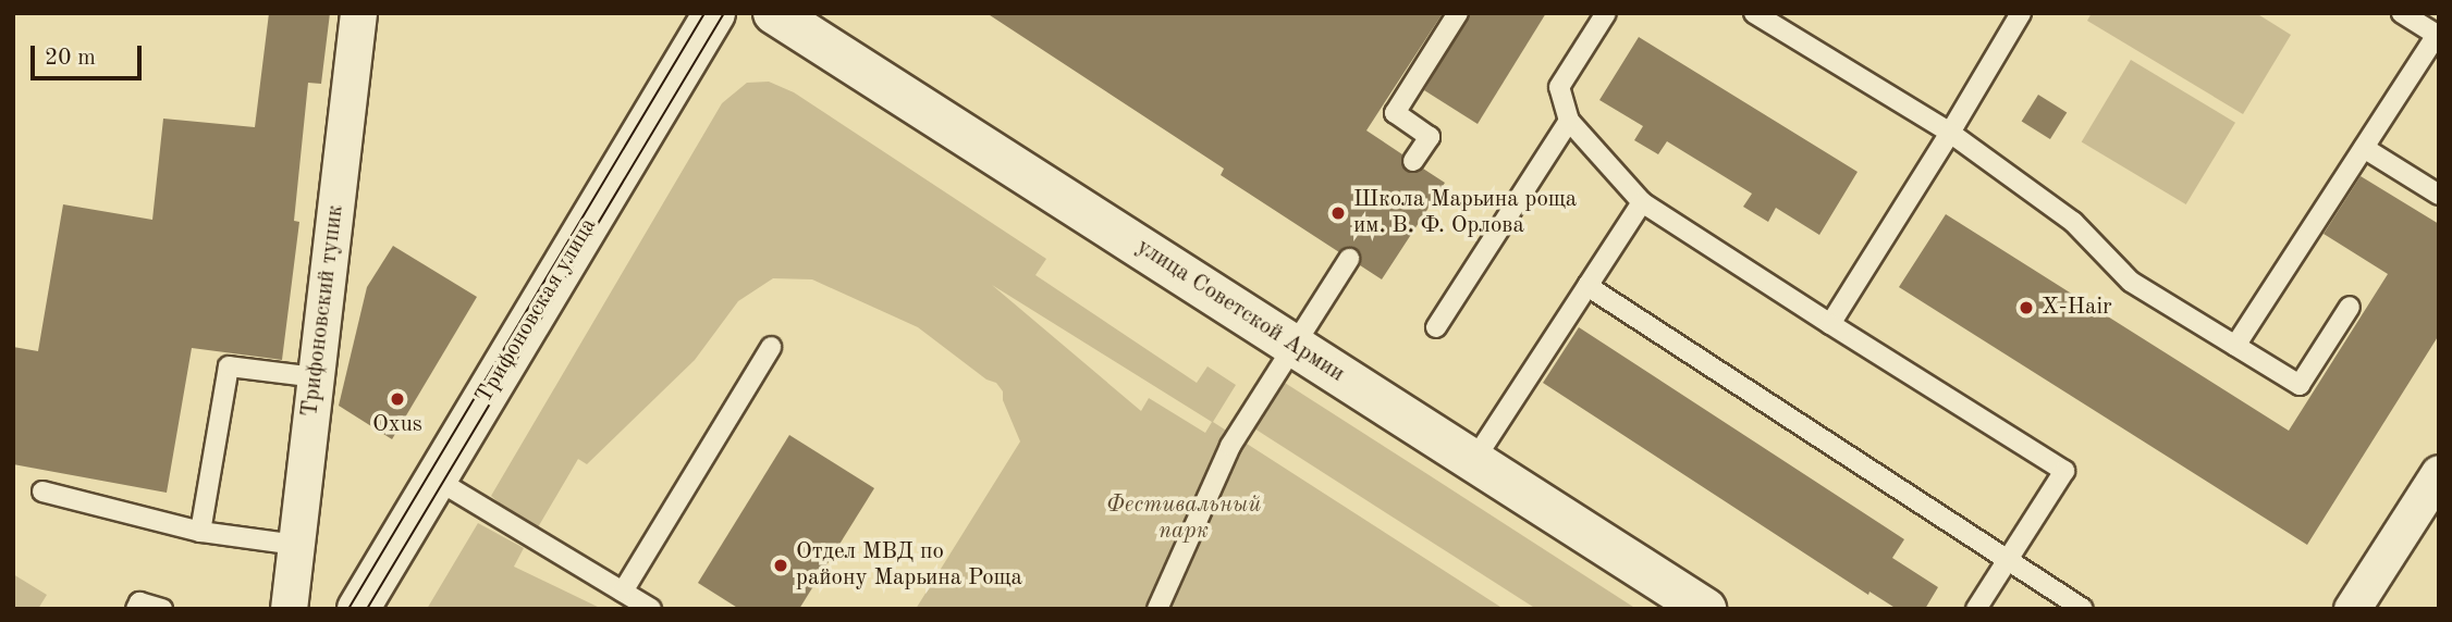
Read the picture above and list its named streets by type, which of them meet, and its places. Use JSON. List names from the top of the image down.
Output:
{
  "streets": {
    "main road": ["Трифоновская улица", "улица Советской Армии"],
    "street": ["Трифоновский тупик"]
  },
  "parks": ["Фестивальный парк"],
  "places": [
    "Школа Марьина роща им. В. Ф. Орлова",
    "X-Hair",
    "Oxus",
    "Отдел МВД по району Марьина Роща"
  ],
  "scale_bar": "20 m"
}
